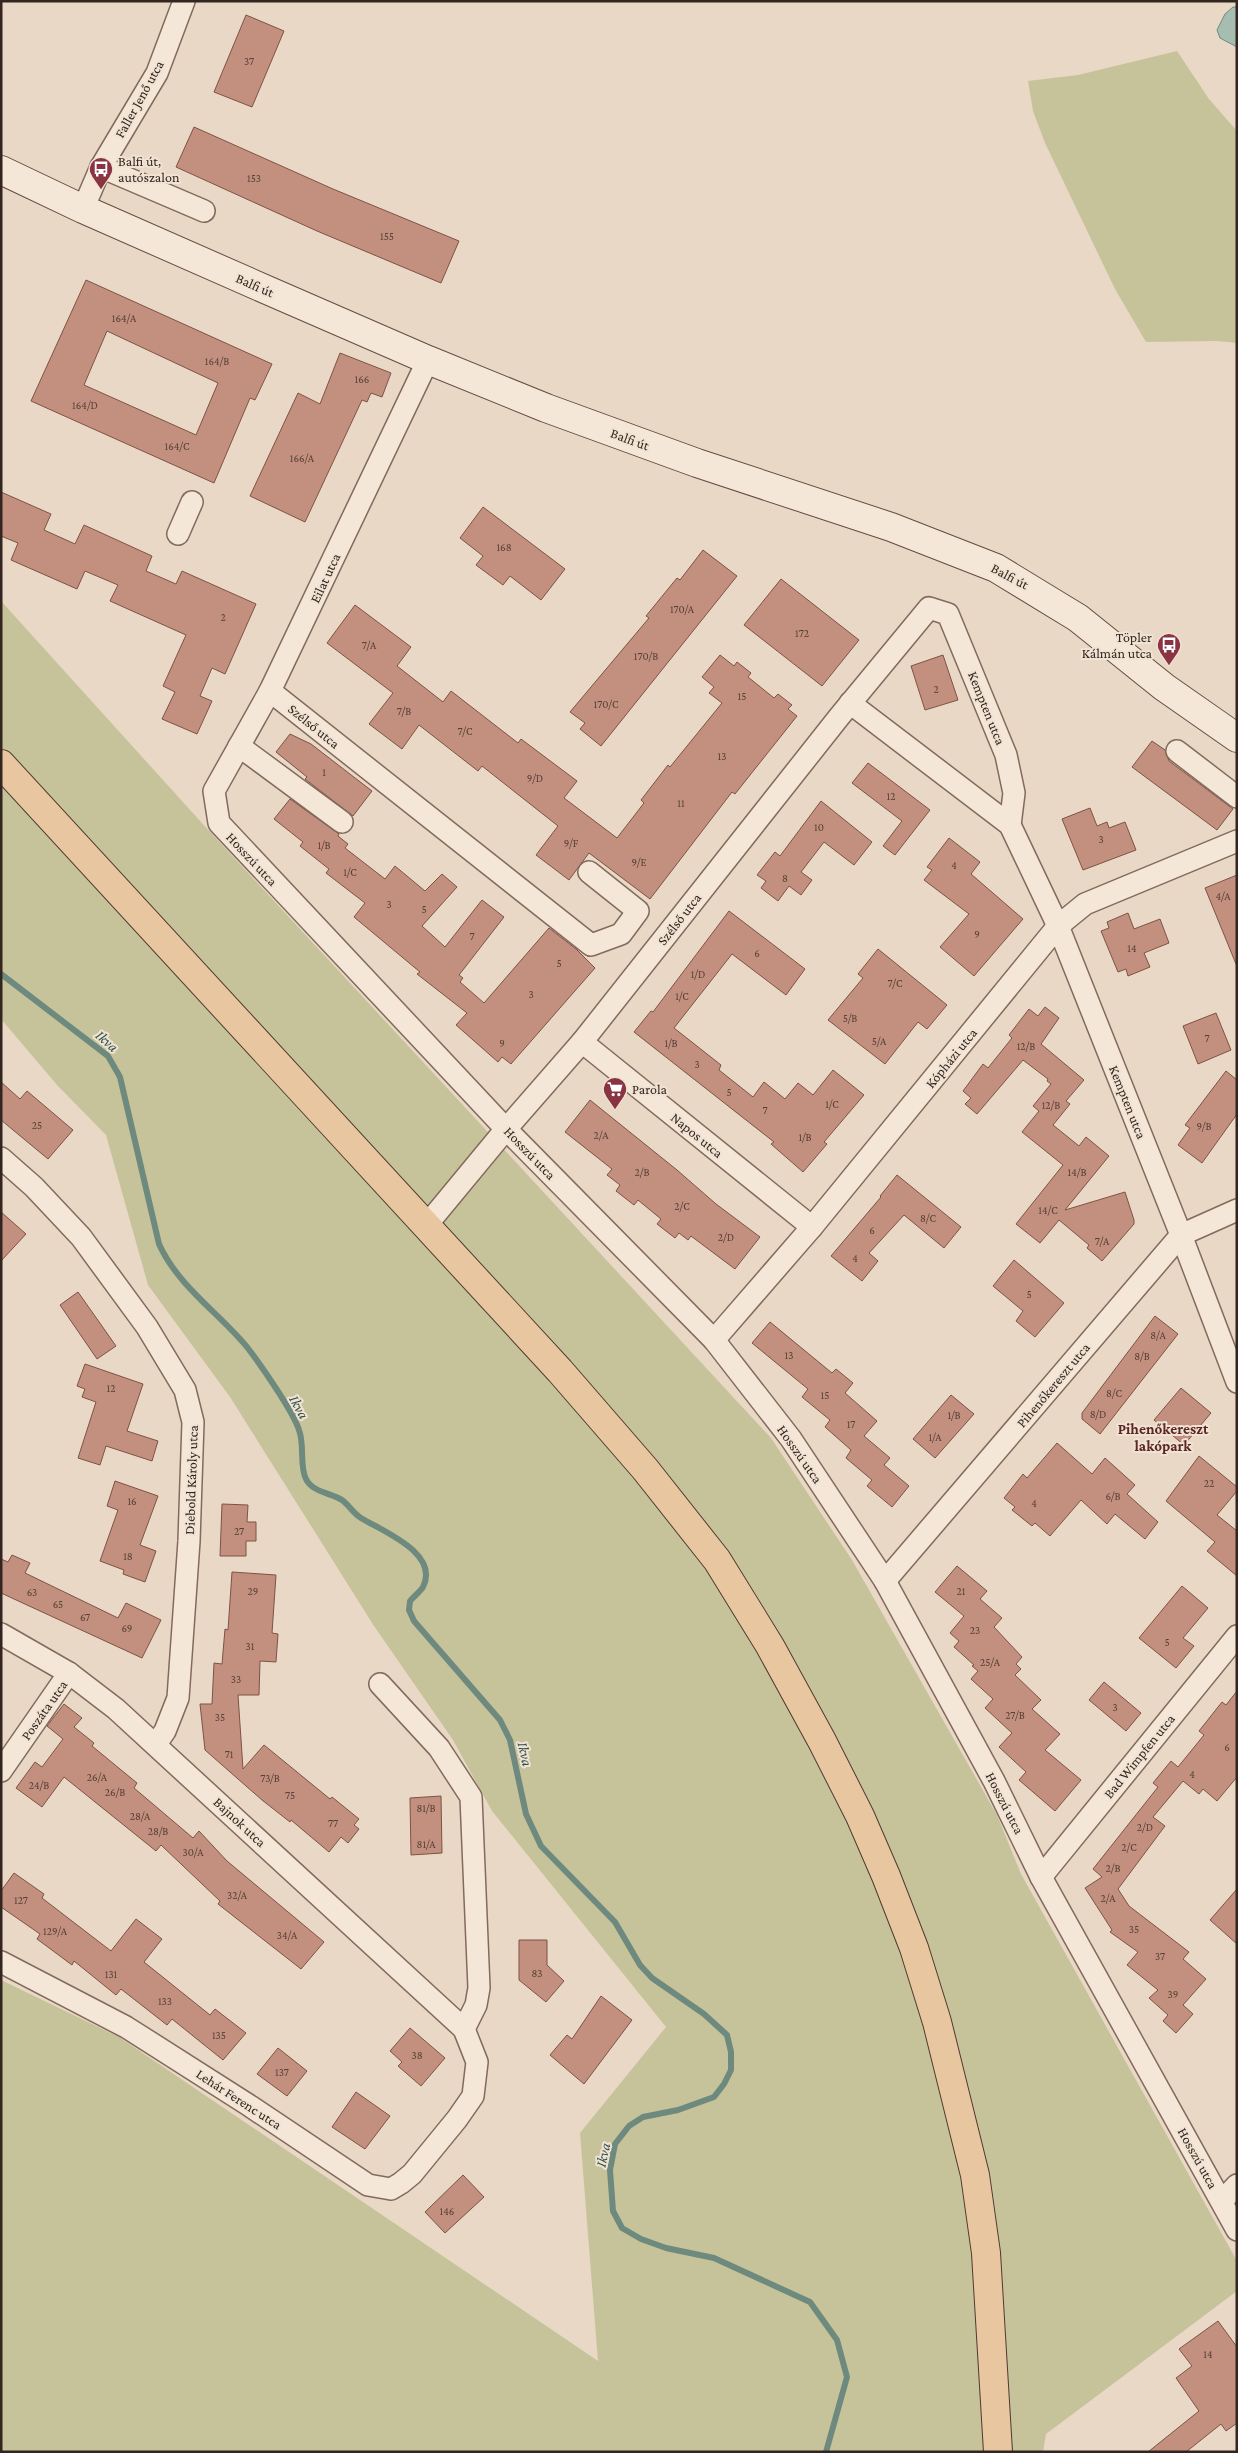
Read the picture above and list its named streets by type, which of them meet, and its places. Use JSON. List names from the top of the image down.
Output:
{
  "streets": {
    "main road": ["Balfi út"],
    "street": [
      "Faller Jenő utca",
      "Eilat utca",
      "Kempten utca",
      "Szélső utca",
      "Hosszú utca",
      "Kópházi utca",
      "Napos utca",
      "Pihenőkereszt utca",
      "Diebold Károly utca",
      "Poszáta utca",
      "Bad Wimpfen utca",
      "Bajnok utca",
      "Lehár Ferenc utca"
    ]
  },
  "crossings": [
    ["Faller Jenő utca", "Balfi út"],
    ["Balfi út", "Eilat utca"],
    ["Eilat utca", "Szélső utca"],
    ["Eilat utca", "Hosszú utca"],
    ["Kempten utca", "Szélső utca"],
    ["Kempten utca", "Kópházi utca"],
    ["Kempten utca", "Pihenőkereszt utca"],
    ["Szélső utca", "Hosszú utca"],
    ["Szélső utca", "Napos utca"],
    ["Hosszú utca", "Kópházi utca"],
    ["Hosszú utca", "Pihenőkereszt utca"],
    ["Hosszú utca", "Bad Wimpfen utca"],
    ["Kópházi utca", "Napos utca"],
    ["Diebold Károly utca", "Bajnok utca"],
    ["Poszáta utca", "Bajnok utca"],
    ["Bajnok utca", "Lehár Ferenc utca"]
  ],
  "districts": ["Pihenőkereszt lakópark"],
  "water": ["Ikva"],
  "places": {
    "bus stop": ["Balfi út, autószalon", "Töpler Kálmán utca"],
    "supermarket": ["Parola"]
  },
  "house_numbers": [
    "37",
    "153",
    "155",
    "164/A",
    "164/B",
    "166",
    "164/D",
    "164/C",
    "166/A",
    "168",
    "170/A",
    "2",
    "172",
    "7/A",
    "170/B",
    "2",
    "15",
    "170/C",
    "7/B",
    "7/C",
    "13",
    "1",
    "9/D",
    "12",
    "11",
    "10",
    "3",
    "9/F",
    "1/B",
    "9/E",
    "4",
    "1/C",
    "8",
    "4/A",
    "3",
    "5",
    "9",
    "7",
    "14",
    "6",
    "5",
    "1/D",
    "7/C",
    "3",
    "1/C",
    "5/B",
    "7",
    "5/A",
    "9",
    "1/B",
    "12/B",
    "3",
    "5",
    "1/C",
    "12/B",
    "7",
    "25",
    "9/B",
    "2/A",
    "1/B",
    "2/B",
    "14/B",
    "2/C",
    "14/C",
    "8/C",
    "6",
    "2/D",
    "7/A",
    "4",
    "5",
    "8/A",
    "13",
    "8/B",
    "12",
    "8/C",
    "15",
    "8/D",
    "1/B",
    "17",
    "1/A",
    "22",
    "6/B",
    "16",
    "4",
    "27",
    "18",
    "29",
    "21",
    "63",
    "65",
    "67",
    "69",
    "23",
    "5",
    "31",
    "25/A",
    "33",
    "3",
    "27/B",
    "35",
    "6",
    "71",
    "4",
    "26/A",
    "73/B",
    "24/B",
    "26/B",
    "75",
    "81/B",
    "28/A",
    "77",
    "2/D",
    "28/B",
    "81/A",
    "2/C",
    "30/A",
    "2/B",
    "32/A",
    "2/A",
    "127",
    "35",
    "129/A",
    "34/A",
    "37",
    "83",
    "131",
    "39",
    "133",
    "135",
    "38",
    "137",
    "146",
    "14"
  ]
}
